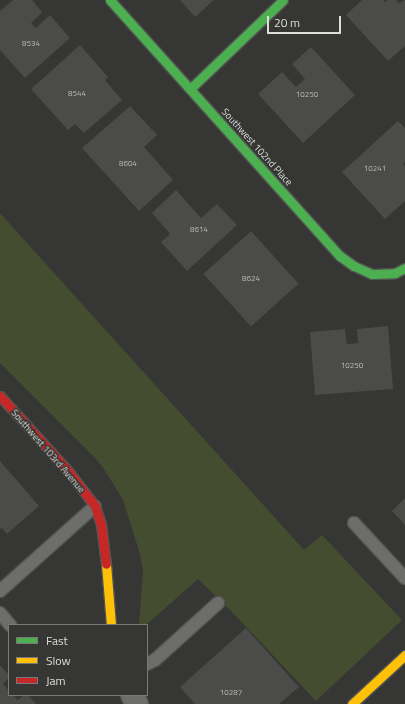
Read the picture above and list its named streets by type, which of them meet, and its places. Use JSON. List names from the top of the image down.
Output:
{
  "streets": {
    "street": ["Southwest 102nd Place", "Southwest 103rd Avenue"]
  },
  "house_numbers": [
    "8534",
    "8544",
    "10250",
    "8604",
    "10241",
    "8614",
    "8624",
    "10250",
    "10287"
  ],
  "legend": ["Fast", "Slow", "Jam"],
  "scale_bar": "20 m"
}
